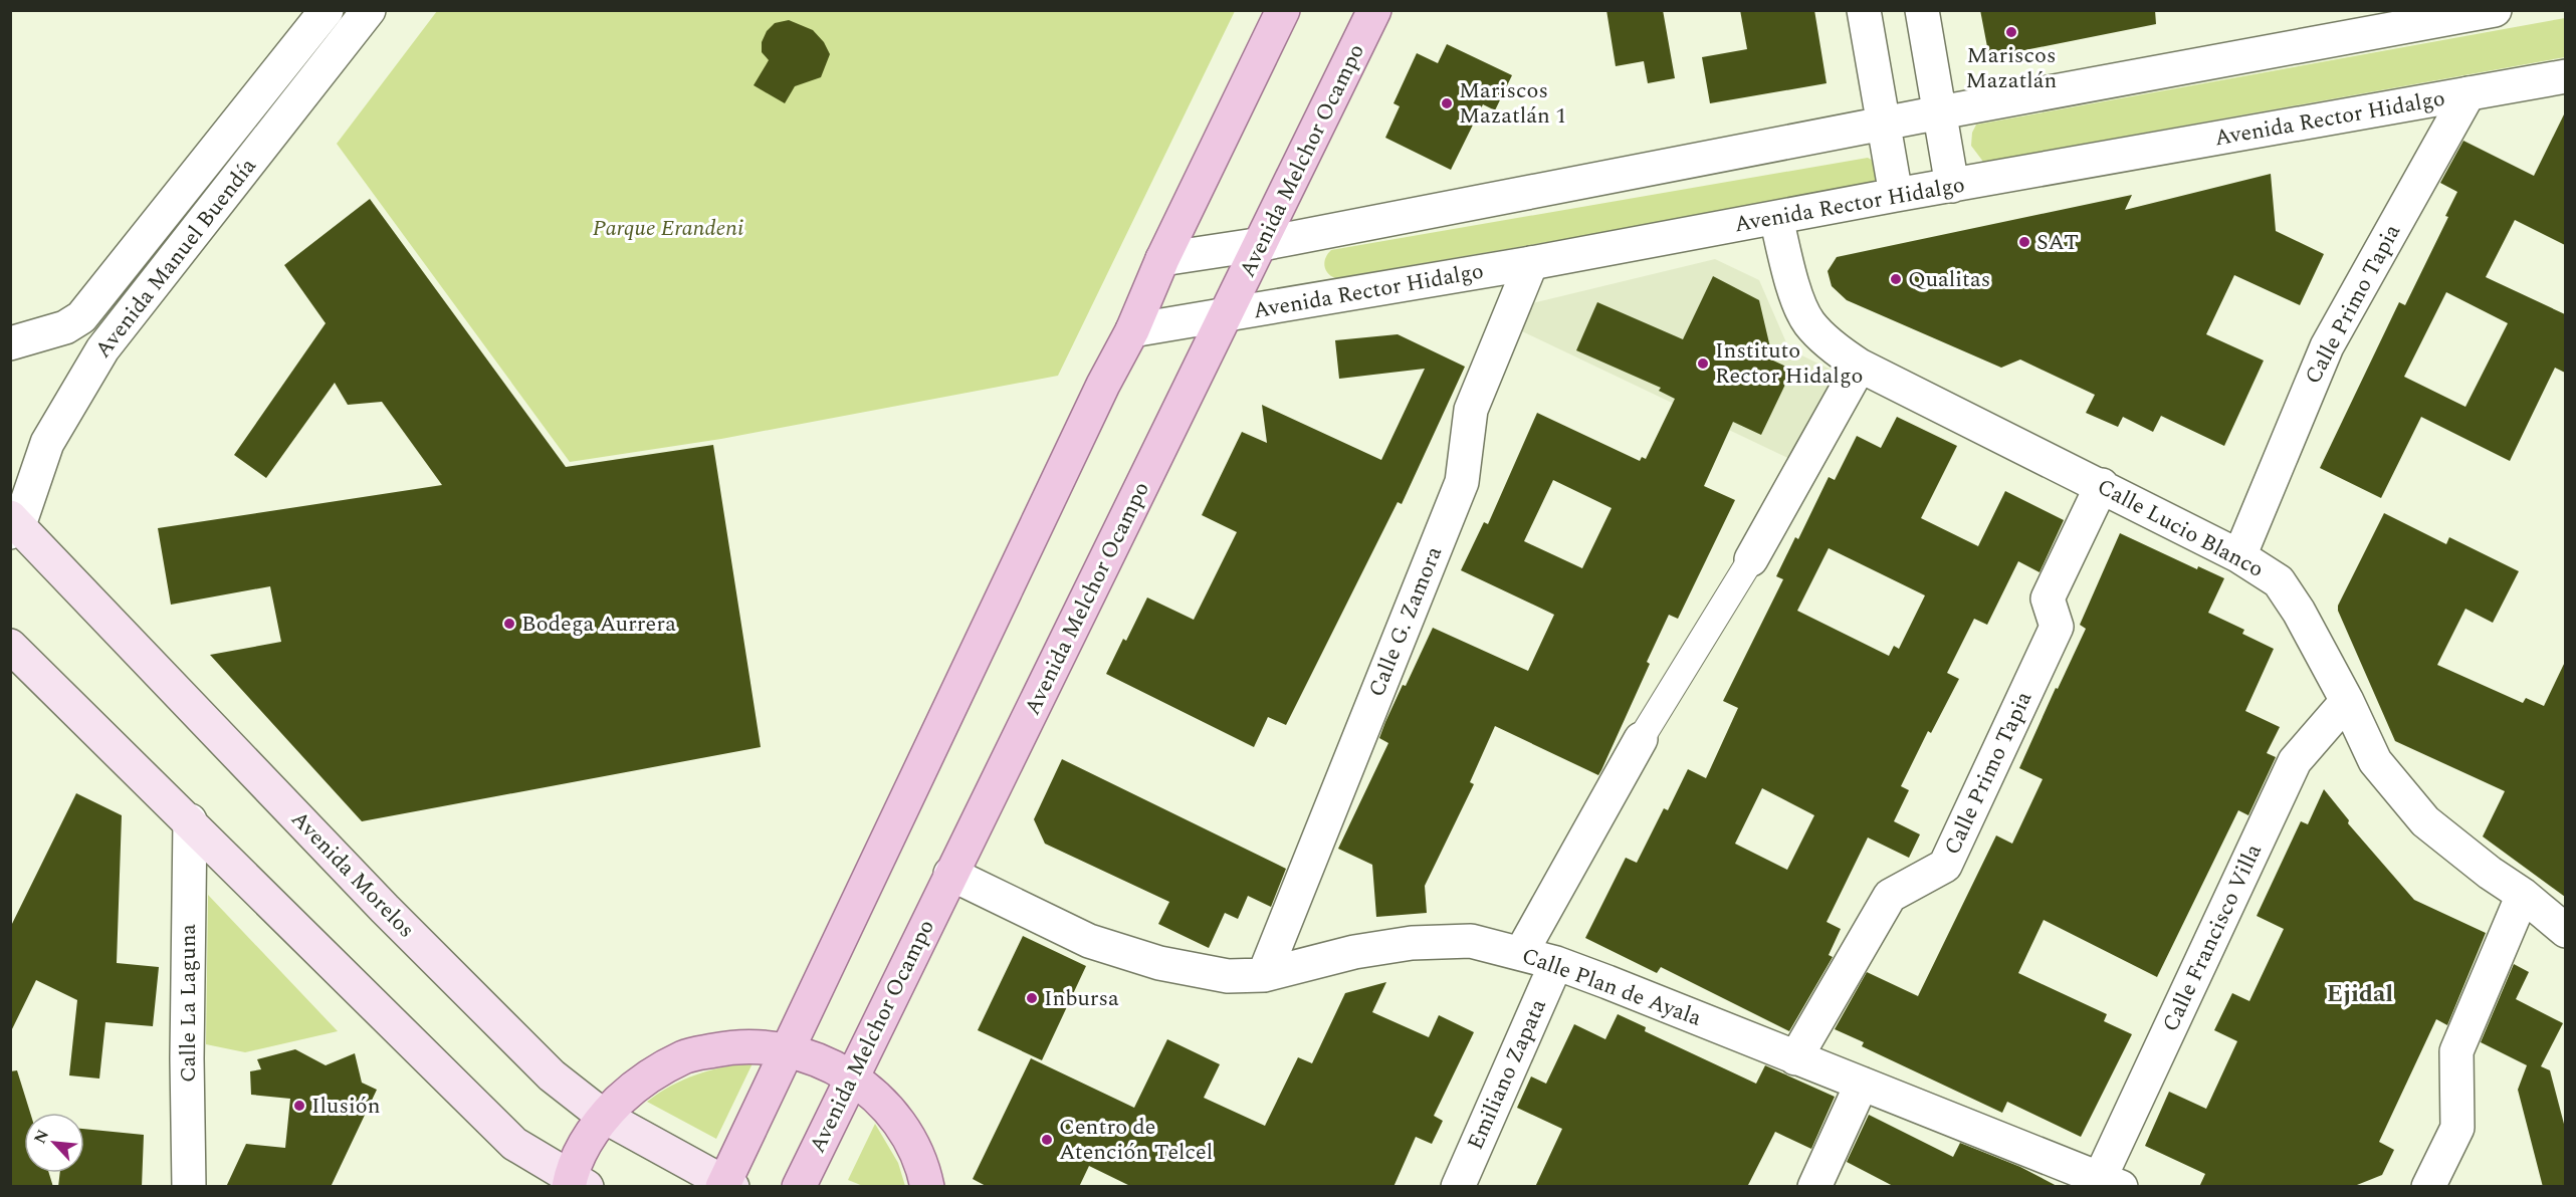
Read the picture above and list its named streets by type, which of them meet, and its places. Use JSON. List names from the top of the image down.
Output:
{
  "streets": {
    "main road": ["Avenida Melchor Ocampo", "Avenida Morelos"],
    "street": [
      "Avenida Rector Hidalgo",
      "Avenida Manuel Buendía",
      "Calle Primo Tapia",
      "Calle Lucio Blanco",
      "Calle G. Zamora",
      "Calle Francisco Villa",
      "Calle Plan de Ayala",
      "Calle La Laguna",
      "Emiliano Zapata"
    ]
  },
  "crossings": [
    ["Avenida Rector Hidalgo", "Avenida Melchor Ocampo"],
    ["Avenida Rector Hidalgo", "Calle Primo Tapia"],
    ["Avenida Rector Hidalgo", "Calle Lucio Blanco"],
    ["Avenida Rector Hidalgo", "Calle G. Zamora"],
    ["Avenida Melchor Ocampo", "Calle Plan de Ayala"],
    ["Avenida Manuel Buendía", "Avenida Morelos"],
    ["Calle Primo Tapia", "Calle Lucio Blanco"],
    ["Calle Primo Tapia", "Calle Plan de Ayala"],
    ["Calle Lucio Blanco", "Calle Francisco Villa"],
    ["Calle G. Zamora", "Calle Plan de Ayala"],
    ["Calle Francisco Villa", "Calle Plan de Ayala"],
    ["Calle Plan de Ayala", "Emiliano Zapata"]
  ],
  "districts": ["Ejidal"],
  "parks": ["Parque Erandeni"],
  "places": [
    "Mariscos Mazatlán",
    "Mariscos Mazatlán 1",
    "SAT",
    "Qualitas",
    "Instituto Rector Hidalgo",
    "Bodega Aurrera",
    "Inbursa",
    "Ilusión",
    "Centro de Atención Telcel"
  ],
  "north": "top left"
}
